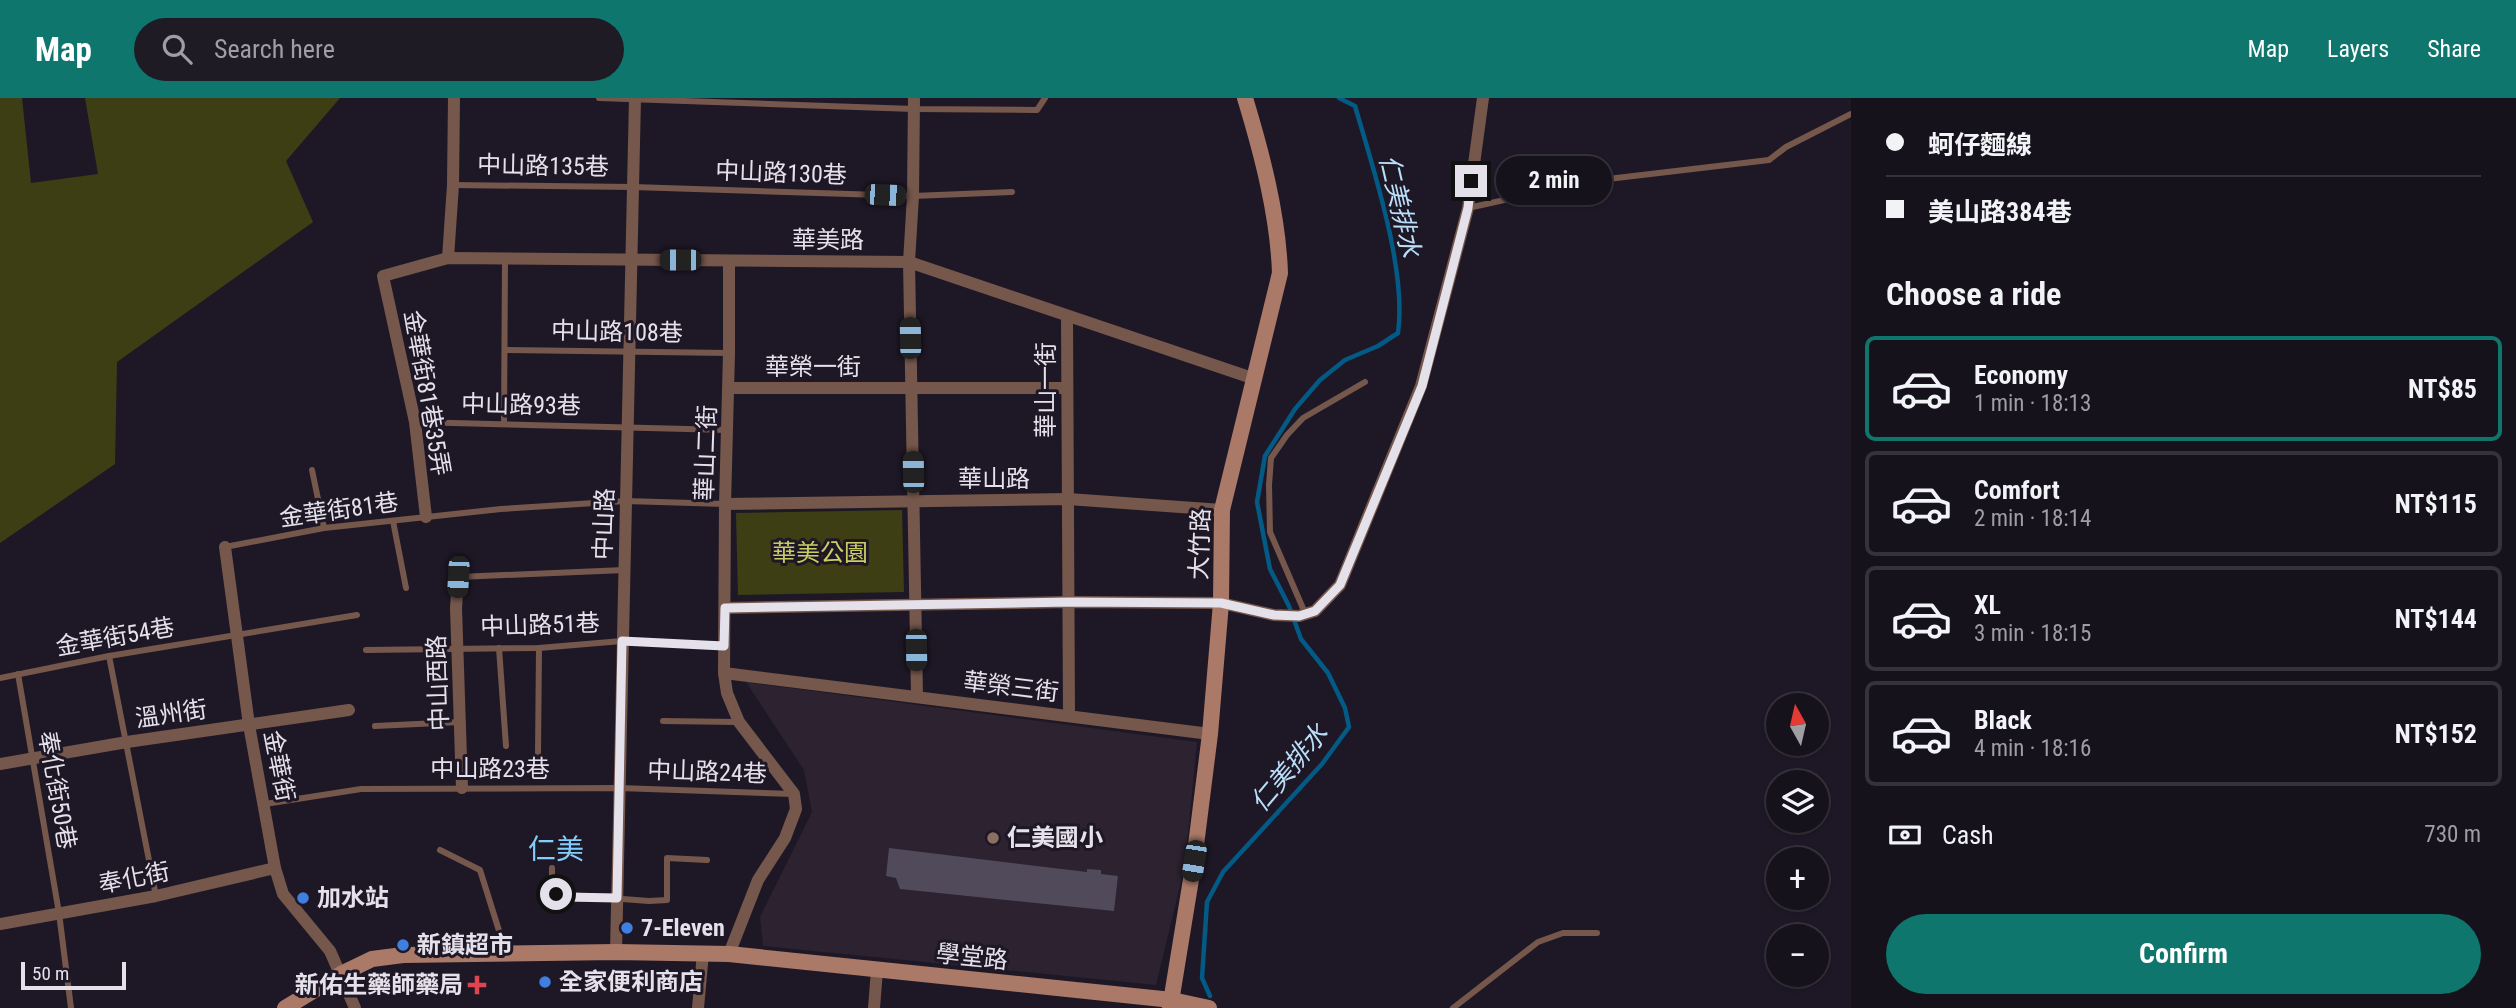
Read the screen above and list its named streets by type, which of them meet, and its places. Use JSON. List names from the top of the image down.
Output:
{
  "streets": {
    "street": [
      "華美路",
      "華榮一街",
      "華山一街",
      "金華街81巷35弄",
      "華山二街",
      "華山路",
      "中山路",
      "大竹路",
      "中山西路",
      "華榮三街",
      "溫州街",
      "金華街",
      "奉化街",
      "學堂路"
    ],
    "lane": [
      "中山路135巷",
      "中山路130巷",
      "中山路108巷",
      "中山路93巷",
      "金華街81巷",
      "中山路51巷",
      "金華街54巷",
      "中山路23巷",
      "中山路24巷",
      "奉化街50巷"
    ]
  },
  "crossings": [
    ["中山路135巷", "中山路130巷"],
    ["中山路135巷", "中山路"],
    ["中山路130巷", "中山路"],
    ["華美路", "華山一街"],
    ["華美路", "金華街81巷35弄"],
    ["華美路", "華山二街"],
    ["華美路", "中山路"],
    ["華美路", "大竹路"],
    ["中山路108巷", "華山二街"],
    ["中山路108巷", "中山路"],
    ["華榮一街", "華山一街"],
    ["華榮一街", "華山二街"],
    ["華山一街", "華山路"],
    ["華山一街", "華榮三街"],
    ["金華街81巷35弄", "中山路93巷"],
    ["金華街81巷35弄", "金華街81巷"],
    ["中山路93巷", "華山二街"],
    ["中山路93巷", "中山路"],
    ["華山二街", "華山路"],
    ["華山二街", "金華街81巷"],
    ["華山二街", "中山路51巷"],
    ["華山二街", "華榮三街"],
    ["華山二街", "中山路24巷"],
    ["華山路", "金華街81巷"],
    ["華山路", "大竹路"],
    ["金華街81巷", "中山路"],
    ["金華街81巷", "金華街"],
    ["中山路", "中山路51巷"],
    ["中山路", "中山路23巷"],
    ["中山路", "中山路24巷"],
    ["中山路", "學堂路"],
    ["大竹路", "華榮三街"],
    ["大竹路", "學堂路"],
    ["中山路51巷", "中山西路"],
    ["金華街54巷", "金華街"],
    ["金華街54巷", "奉化街50巷"],
    ["中山西路", "中山路23巷"],
    ["溫州街", "金華街"],
    ["溫州街", "奉化街50巷"],
    ["金華街", "中山路23巷"],
    ["金華街", "奉化街"],
    ["金華街", "學堂路"],
    ["中山路23巷", "中山路24巷"],
    ["奉化街50巷", "奉化街"]
  ],
  "districts": ["仁美"],
  "water": ["仁美排水"],
  "parks": ["華美公園"],
  "places": {
    "other": [
      "仁美國小",
      "加水站",
      "7-Eleven",
      "新鎮超市",
      "全家便利商店"
    ],
    "health": ["新佑生藥師藥局"]
  },
  "scale_bar": "50 m",
  "north": "top",
  "page": {
    "header": "Map",
    "search": "Search here",
    "nav": ["Map", "Layers", "Share"],
    "banner": ["蚵仔麵線", "美山路384巷"],
    "bubble": "2 min",
    "heading": "Choose a ride",
    "list": [
      {
        "name": "Economy",
        "note": "1 min · 18:13",
        "value": "NT$85"
      },
      {
        "name": "Comfort",
        "note": "2 min · 18:14",
        "value": "NT$115"
      },
      {
        "name": "XL",
        "note": "3 min · 18:15",
        "value": "NT$144"
      },
      {
        "name": "Black",
        "note": "4 min · 18:16",
        "value": "NT$152"
      }
    ],
    "map_buttons": ["+", "−"],
    "pay": ["Cash", "730 m"],
    "buttons": "Confirm",
    "scale": "50 m"
  }
}
